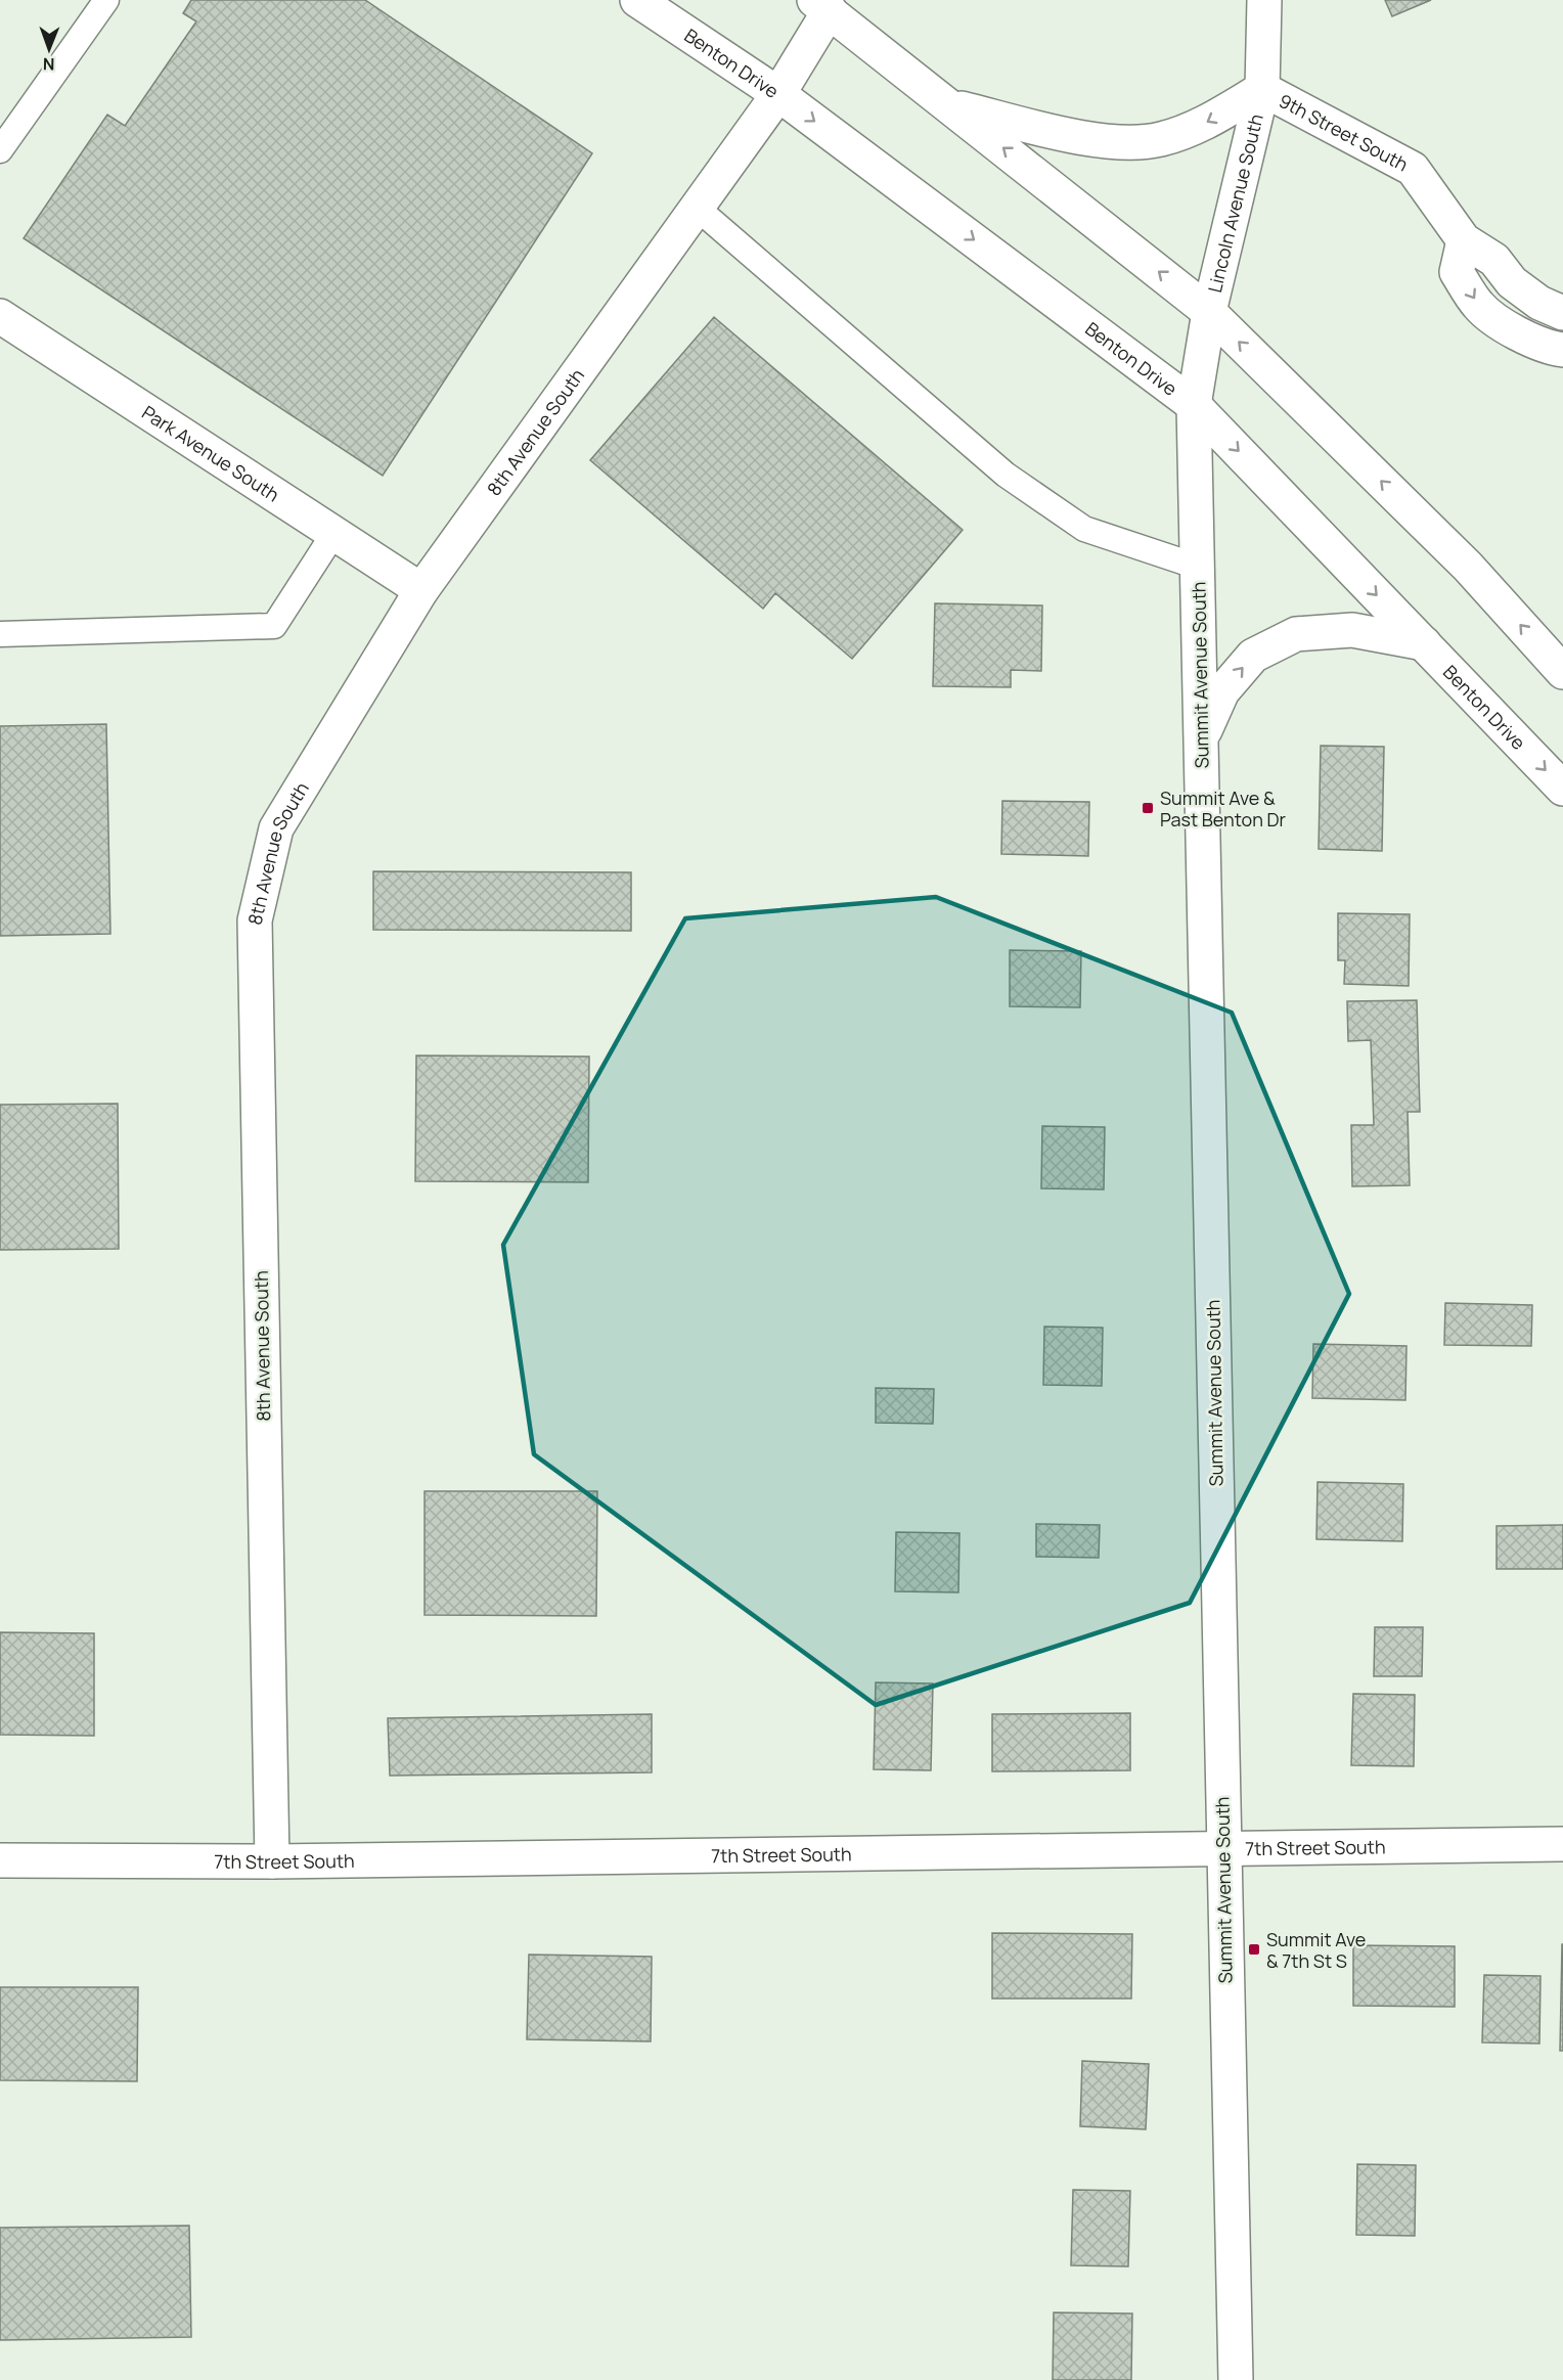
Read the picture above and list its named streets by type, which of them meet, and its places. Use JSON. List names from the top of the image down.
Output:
{
  "streets": {
    "street": [
      "Benton Drive",
      "9th Street South",
      "Lincoln Avenue South",
      "8th Avenue South",
      "Park Avenue South",
      "Summit Avenue South",
      "7th Street South"
    ]
  },
  "crossings": [
    ["Benton Drive", "Lincoln Avenue South"],
    ["Benton Drive", "8th Avenue South"],
    ["Benton Drive", "Summit Avenue South"],
    ["9th Street South", "Lincoln Avenue South"],
    ["Lincoln Avenue South", "Summit Avenue South"],
    ["8th Avenue South", "Park Avenue South"],
    ["8th Avenue South", "7th Street South"],
    ["Summit Avenue South", "7th Street South"]
  ],
  "places": {
    "transit": ["Summit Ave & Past Benton Dr", "Summit Ave & 7th St S"]
  },
  "north": "bottom"
}
